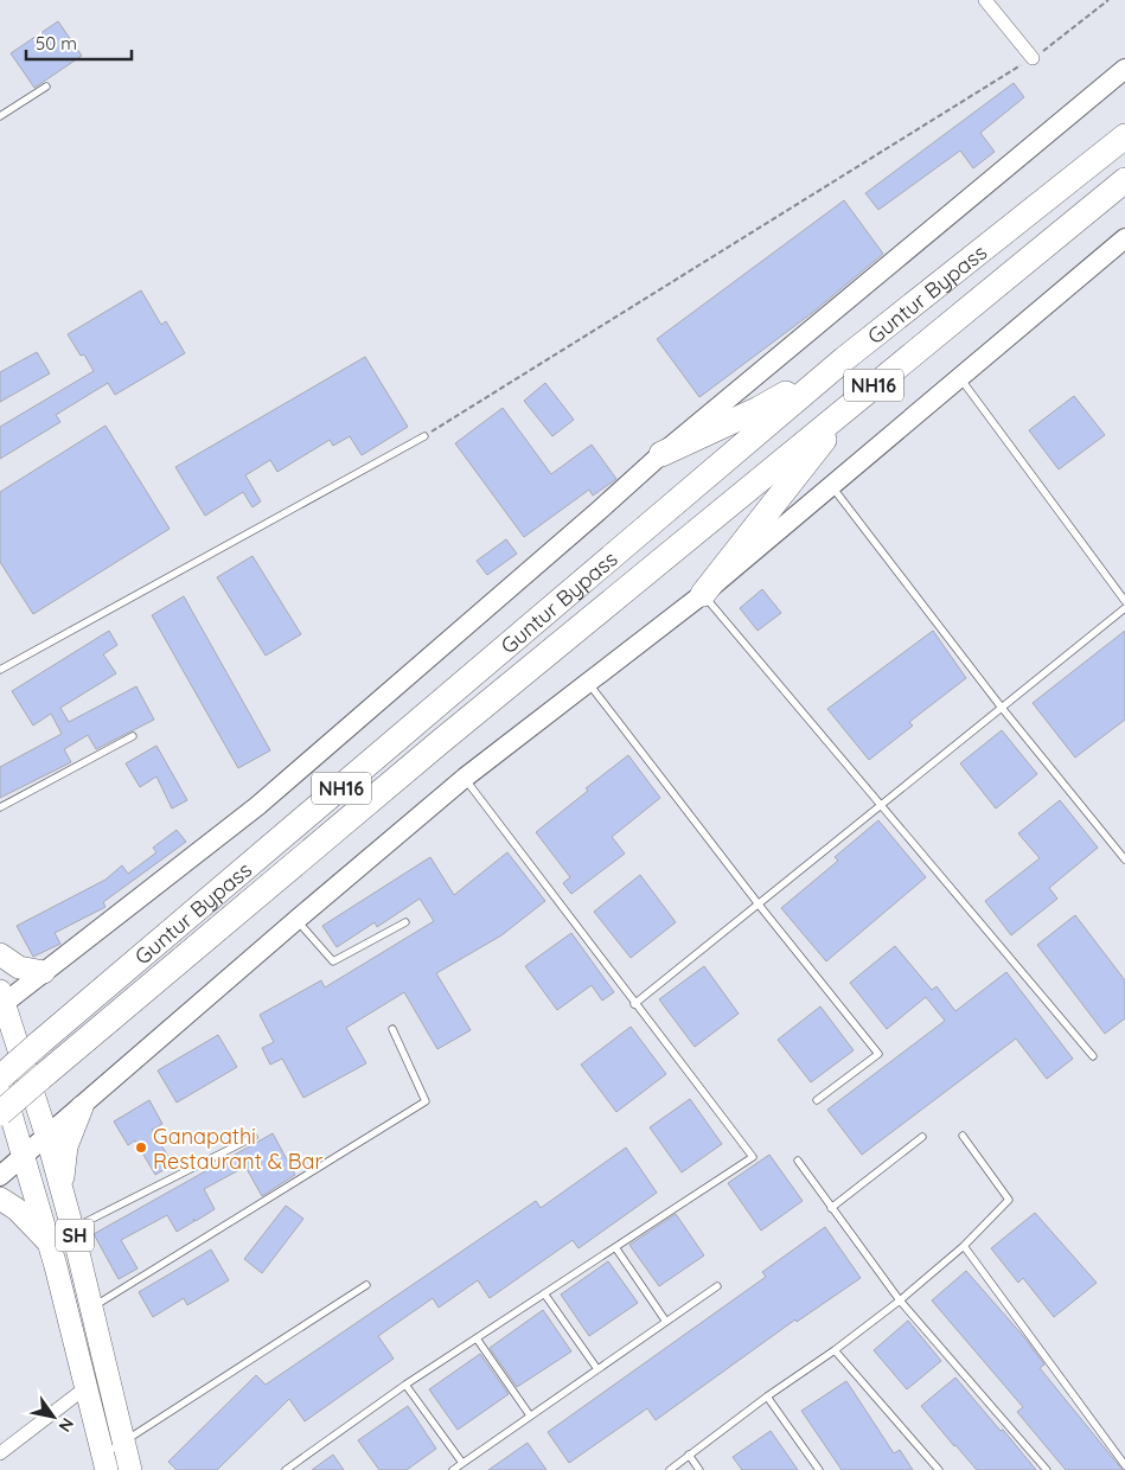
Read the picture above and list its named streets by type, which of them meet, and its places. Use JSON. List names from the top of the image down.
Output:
{
  "streets": {
    "highway": ["Guntur Bypass", "NH16"],
    "main road": ["SH"]
  },
  "places": ["Ganapathi Restaurant & Bar"],
  "scale_bar": "50 m",
  "north": "bottom right"
}
